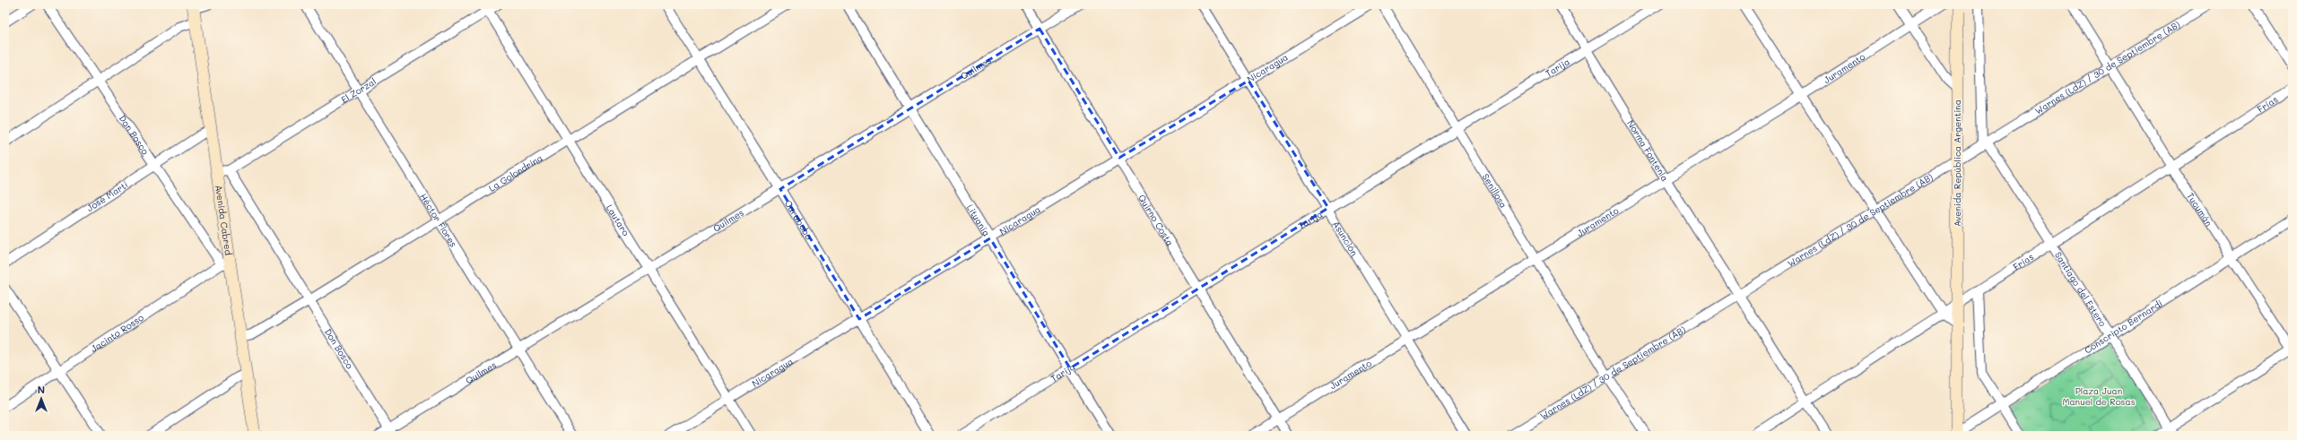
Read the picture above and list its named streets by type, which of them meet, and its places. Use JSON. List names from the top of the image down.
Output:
{
  "streets": {
    "street": [
      "Quilmes",
      "Warnes (LdZ) / 30 de Septiembre (AB)",
      "Nicaragua",
      "Tarija",
      "Juramento",
      "El Zorzal",
      "Frías",
      "Don Bosco",
      "Norma Fontenla",
      "Avenida República Argentina",
      "La Golondrina",
      "Senillosa",
      "José Martí",
      "Tucumán",
      "Avenida Cabred",
      "Lautaro",
      "Carabobo",
      "Lituania",
      "Quirno Costa",
      "Héctor Flores",
      "Asunción",
      "Santiago del Estero",
      "Conscripto Bernardi",
      "Jacinto Rosso"
    ]
  },
  "crossings": [
    ["Quilmes", "Don Bosco"],
    ["Quilmes", "Lautaro"],
    ["Quilmes", "Carabobo"],
    ["Quilmes", "Lituania"],
    ["Quilmes", "Quirno Costa"],
    ["Quilmes", "Héctor Flores"],
    ["Warnes (LdZ) / 30 de Septiembre (AB)", "Norma Fontenla"],
    ["Warnes (LdZ) / 30 de Septiembre (AB)", "Avenida República Argentina"],
    ["Warnes (LdZ) / 30 de Septiembre (AB)", "Senillosa"],
    ["Warnes (LdZ) / 30 de Septiembre (AB)", "Tucumán"],
    ["Warnes (LdZ) / 30 de Septiembre (AB)", "Santiago del Estero"],
    ["Nicaragua", "Lautaro"],
    ["Nicaragua", "Carabobo"],
    ["Nicaragua", "Lituania"],
    ["Nicaragua", "Quirno Costa"],
    ["Nicaragua", "Asunción"],
    ["Tarija", "Norma Fontenla"],
    ["Tarija", "Senillosa"],
    ["Tarija", "Lituania"],
    ["Tarija", "Quirno Costa"],
    ["Tarija", "Asunción"],
    ["Juramento", "Norma Fontenla"],
    ["Juramento", "Senillosa"],
    ["Juramento", "Quirno Costa"],
    ["Juramento", "Asunción"],
    ["El Zorzal", "Don Bosco"],
    ["El Zorzal", "Avenida Cabred"],
    ["El Zorzal", "Lautaro"],
    ["El Zorzal", "Héctor Flores"],
    ["Frías", "Norma Fontenla"],
    ["Frías", "Avenida República Argentina"],
    ["Frías", "Tucumán"],
    ["Frías", "Santiago del Estero"],
    ["Don Bosco", "La Golondrina"],
    ["Don Bosco", "José Martí"],
    ["Don Bosco", "Avenida Cabred"],
    ["Don Bosco", "Jacinto Rosso"],
    ["Avenida República Argentina", "Conscripto Bernardi"],
    ["La Golondrina", "Avenida Cabred"],
    ["La Golondrina", "Lautaro"],
    ["La Golondrina", "Carabobo"],
    ["La Golondrina", "Héctor Flores"],
    ["José Martí", "Avenida Cabred"],
    ["Tucumán", "Conscripto Bernardi"],
    ["Avenida Cabred", "Jacinto Rosso"],
    ["Santiago del Estero", "Conscripto Bernardi"]
  ],
  "parks": ["Plaza Juan Manuel de Rosas"],
  "north": "top"
}
